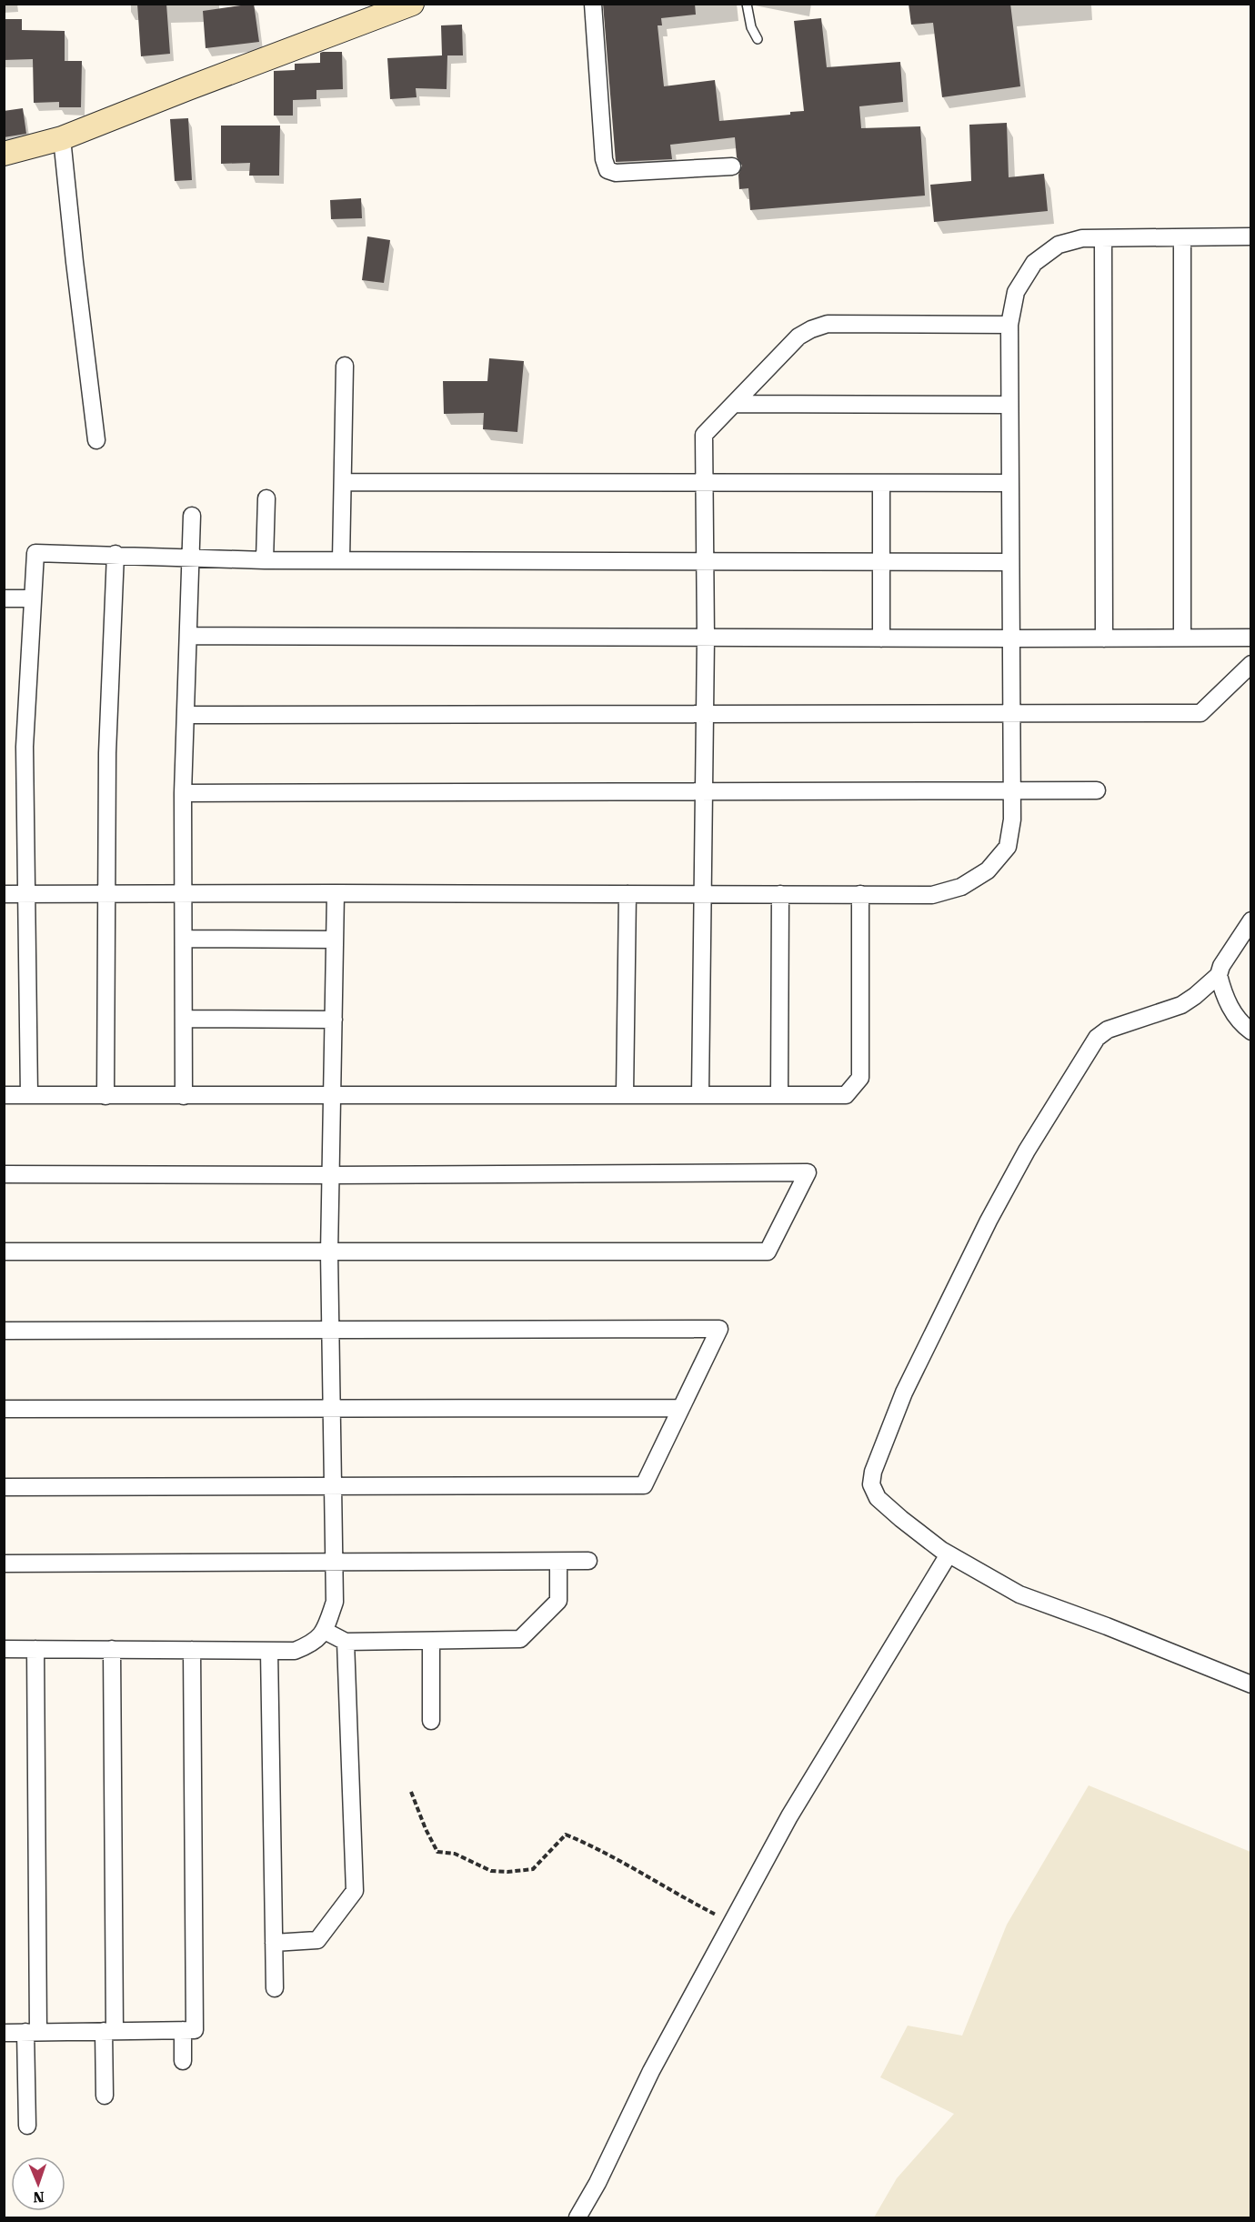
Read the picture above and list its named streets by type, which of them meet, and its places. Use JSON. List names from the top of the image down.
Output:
{
  "north": "bottom"
}
